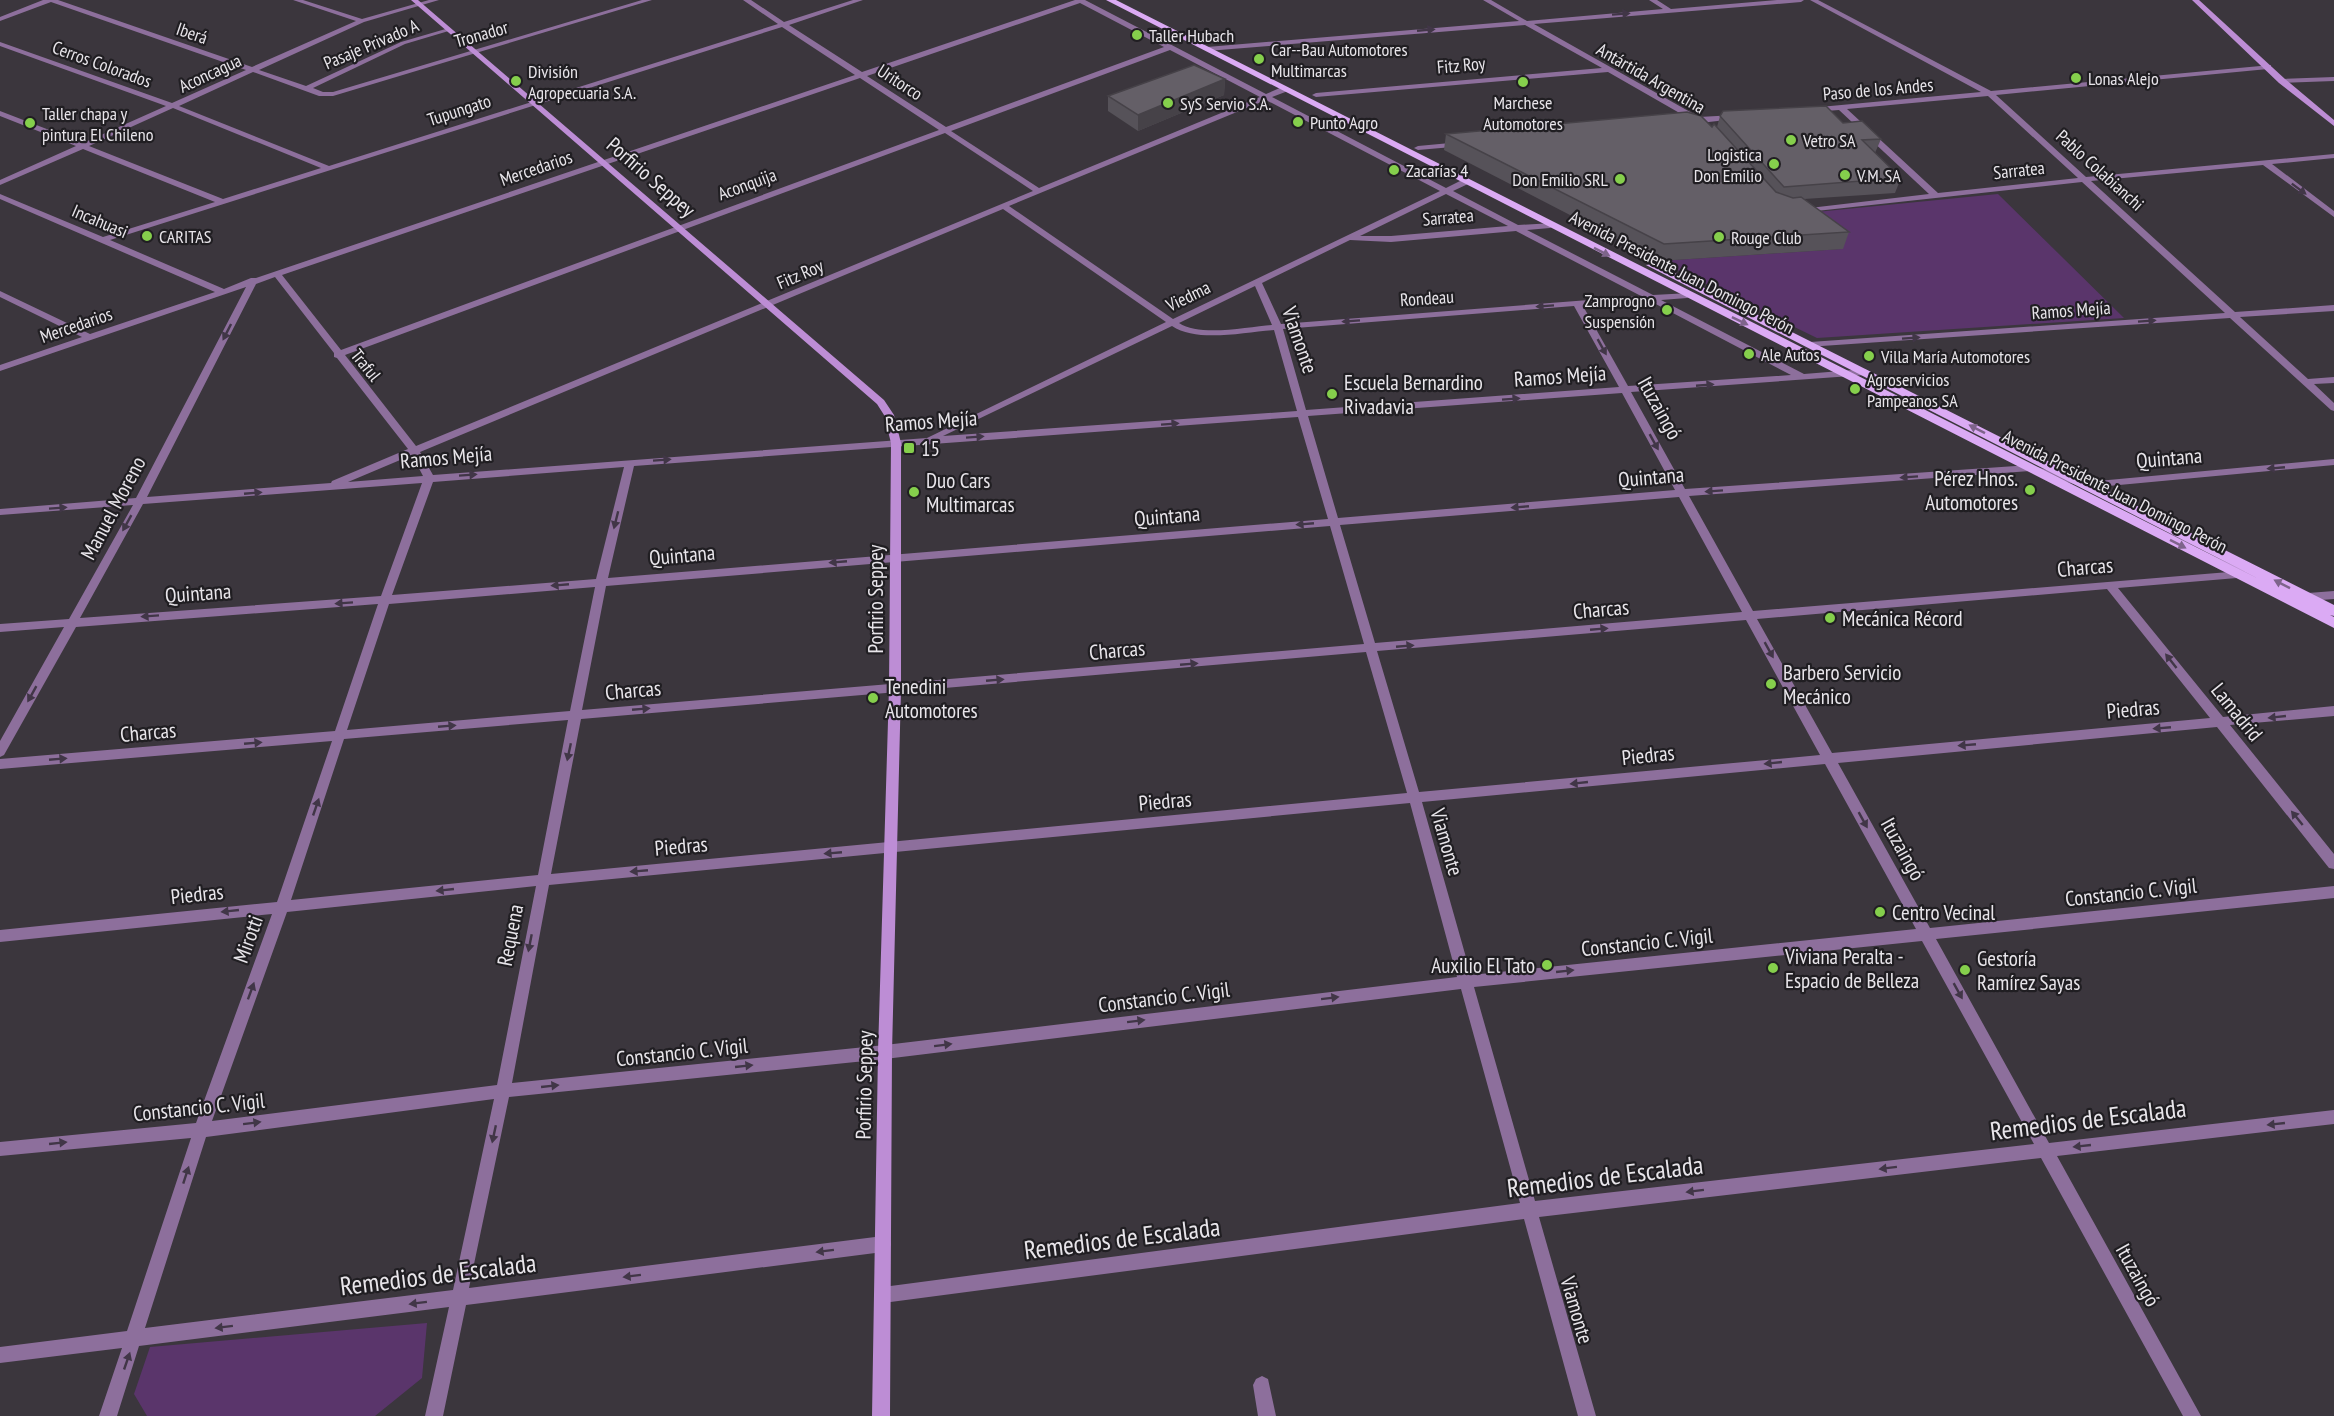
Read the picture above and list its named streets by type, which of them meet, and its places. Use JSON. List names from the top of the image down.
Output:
{
  "streets": {
    "main road": ["Porfirio Seppey", "Avenida Presidente Juan Domingo Perón"],
    "street": [
      "Iberá",
      "Tronador",
      "Pasaje Privado A",
      "Cerros Colorados",
      "Fitz Roy",
      "Aconcagua",
      "Antártida Argentina",
      "Uritorco",
      "Paso de los Andes",
      "Tupungato",
      "Mercedarios",
      "Sarratea",
      "Pablo Colabianchi",
      "Aconquija",
      "Incahuasi",
      "Viedma",
      "Rondeau",
      "Ramos Mejía",
      "Viamonte",
      "Traful",
      "Ituzaingó",
      "Quintana",
      "Manuel Moreno",
      "Charcas",
      "Piedras",
      "Lamadrid",
      "Constancio C. Vigil",
      "Requena",
      "Mirotti",
      "Remedios de Escalada"
    ]
  },
  "crossings": [
    ["Iberá", "Tronador"],
    ["Iberá", "Pasaje Privado A"],
    ["Iberá", "Aconcagua"],
    ["Tronador", "Porfirio Seppey"],
    ["Pasaje Privado A", "Porfirio Seppey"],
    ["Cerros Colorados", "Aconcagua"],
    ["Cerros Colorados", "Tupungato"],
    ["Fitz Roy", "Antártida Argentina"],
    ["Fitz Roy", "Uritorco"],
    ["Fitz Roy", "Porfirio Seppey"],
    ["Fitz Roy", "Avenida Presidente Juan Domingo Perón"],
    ["Fitz Roy", "Ramos Mejía"],
    ["Fitz Roy", "Traful"],
    ["Aconcagua", "Porfirio Seppey"],
    ["Uritorco", "Tupungato"],
    ["Uritorco", "Mercedarios"],
    ["Uritorco", "Aconquija"],
    ["Paso de los Andes", "Pablo Colabianchi"],
    ["Tupungato", "Porfirio Seppey"],
    ["Tupungato", "Incahuasi"],
    ["Mercedarios", "Porfirio Seppey"],
    ["Mercedarios", "Incahuasi"],
    ["Mercedarios", "Avenida Presidente Juan Domingo Perón"],
    ["Mercedarios", "Traful"],
    ["Mercedarios", "Manuel Moreno"],
    ["Sarratea", "Pablo Colabianchi"],
    ["Sarratea", "Avenida Presidente Juan Domingo Perón"],
    ["Sarratea", "Viedma"],
    ["Pablo Colabianchi", "Ramos Mejía"],
    ["Porfirio Seppey", "Aconquija"],
    ["Porfirio Seppey", "Ramos Mejía"],
    ["Porfirio Seppey", "Quintana"],
    ["Porfirio Seppey", "Charcas"],
    ["Porfirio Seppey", "Piedras"],
    ["Porfirio Seppey", "Constancio C. Vigil"],
    ["Porfirio Seppey", "Remedios de Escalada"],
    ["Aconquija", "Avenida Presidente Juan Domingo Perón"],
    ["Aconquija", "Traful"],
    ["Avenida Presidente Juan Domingo Perón", "Viedma"],
    ["Avenida Presidente Juan Domingo Perón", "Rondeau"],
    ["Avenida Presidente Juan Domingo Perón", "Ramos Mejía"],
    ["Avenida Presidente Juan Domingo Perón", "Quintana"],
    ["Avenida Presidente Juan Domingo Perón", "Charcas"],
    ["Viedma", "Rondeau"],
    ["Viedma", "Ramos Mejía"],
    ["Viedma", "Viamonte"],
    ["Rondeau", "Viamonte"],
    ["Rondeau", "Ituzaingó"],
    ["Ramos Mejía", "Viamonte"],
    ["Ramos Mejía", "Traful"],
    ["Ramos Mejía", "Ituzaingó"],
    ["Ramos Mejía", "Manuel Moreno"],
    ["Ramos Mejía", "Requena"],
    ["Ramos Mejía", "Mirotti"],
    ["Viamonte", "Quintana"],
    ["Viamonte", "Charcas"],
    ["Viamonte", "Piedras"],
    ["Viamonte", "Constancio C. Vigil"],
    ["Viamonte", "Remedios de Escalada"],
    ["Traful", "Mirotti"],
    ["Ituzaingó", "Quintana"],
    ["Ituzaingó", "Charcas"],
    ["Ituzaingó", "Piedras"],
    ["Ituzaingó", "Constancio C. Vigil"],
    ["Ituzaingó", "Remedios de Escalada"],
    ["Quintana", "Manuel Moreno"],
    ["Quintana", "Requena"],
    ["Quintana", "Mirotti"],
    ["Charcas", "Lamadrid"],
    ["Charcas", "Requena"],
    ["Charcas", "Mirotti"],
    ["Piedras", "Lamadrid"],
    ["Piedras", "Requena"],
    ["Piedras", "Mirotti"],
    ["Constancio C. Vigil", "Requena"],
    ["Constancio C. Vigil", "Mirotti"],
    ["Requena", "Remedios de Escalada"],
    ["Mirotti", "Remedios de Escalada"]
  ],
  "one_way": [
    "Rondeau",
    "Ramos Mejía",
    "Ituzaingó",
    "Quintana",
    "Manuel Moreno",
    "Charcas",
    "Piedras",
    "Lamadrid",
    "Constancio C. Vigil",
    "Requena",
    "Mirotti",
    "Remedios de Escalada"
  ],
  "places": {
    "other": [
      "Taller Hubach",
      "Car--Bau Automotores Multimarcas",
      "Lonas Alejo",
      "División Agropecuaria S.A.",
      "Marchese Automotores",
      "SyS Servio S.A.",
      "Punto Agro",
      "Taller chapa y pintura El Chileno",
      "Vetro SA",
      "Logistica Don Emilio",
      "Zacarías 4",
      "V.M. SA",
      "Don Emilio SRL",
      "CARITAS",
      "Rouge Club",
      "Zamprogno Suspensión",
      "Ale Autos",
      "Villa María Automotores",
      "Agroservicios Pampeanos SA",
      "Escuela Bernardino Rivadavia",
      "Pérez Hnos. Automotores",
      "Duo Cars Multimarcas",
      "Mecánica Récord",
      "Barbero Servicio Mecánico",
      "Tenedini Automotores",
      "Centro Vecinal",
      "Auxilio El Tato",
      "Viviana Peralta - Espacio de Belleza",
      "Gestoría Ramírez Sayas"
    ],
    "transit": ["15"]
  }
}
